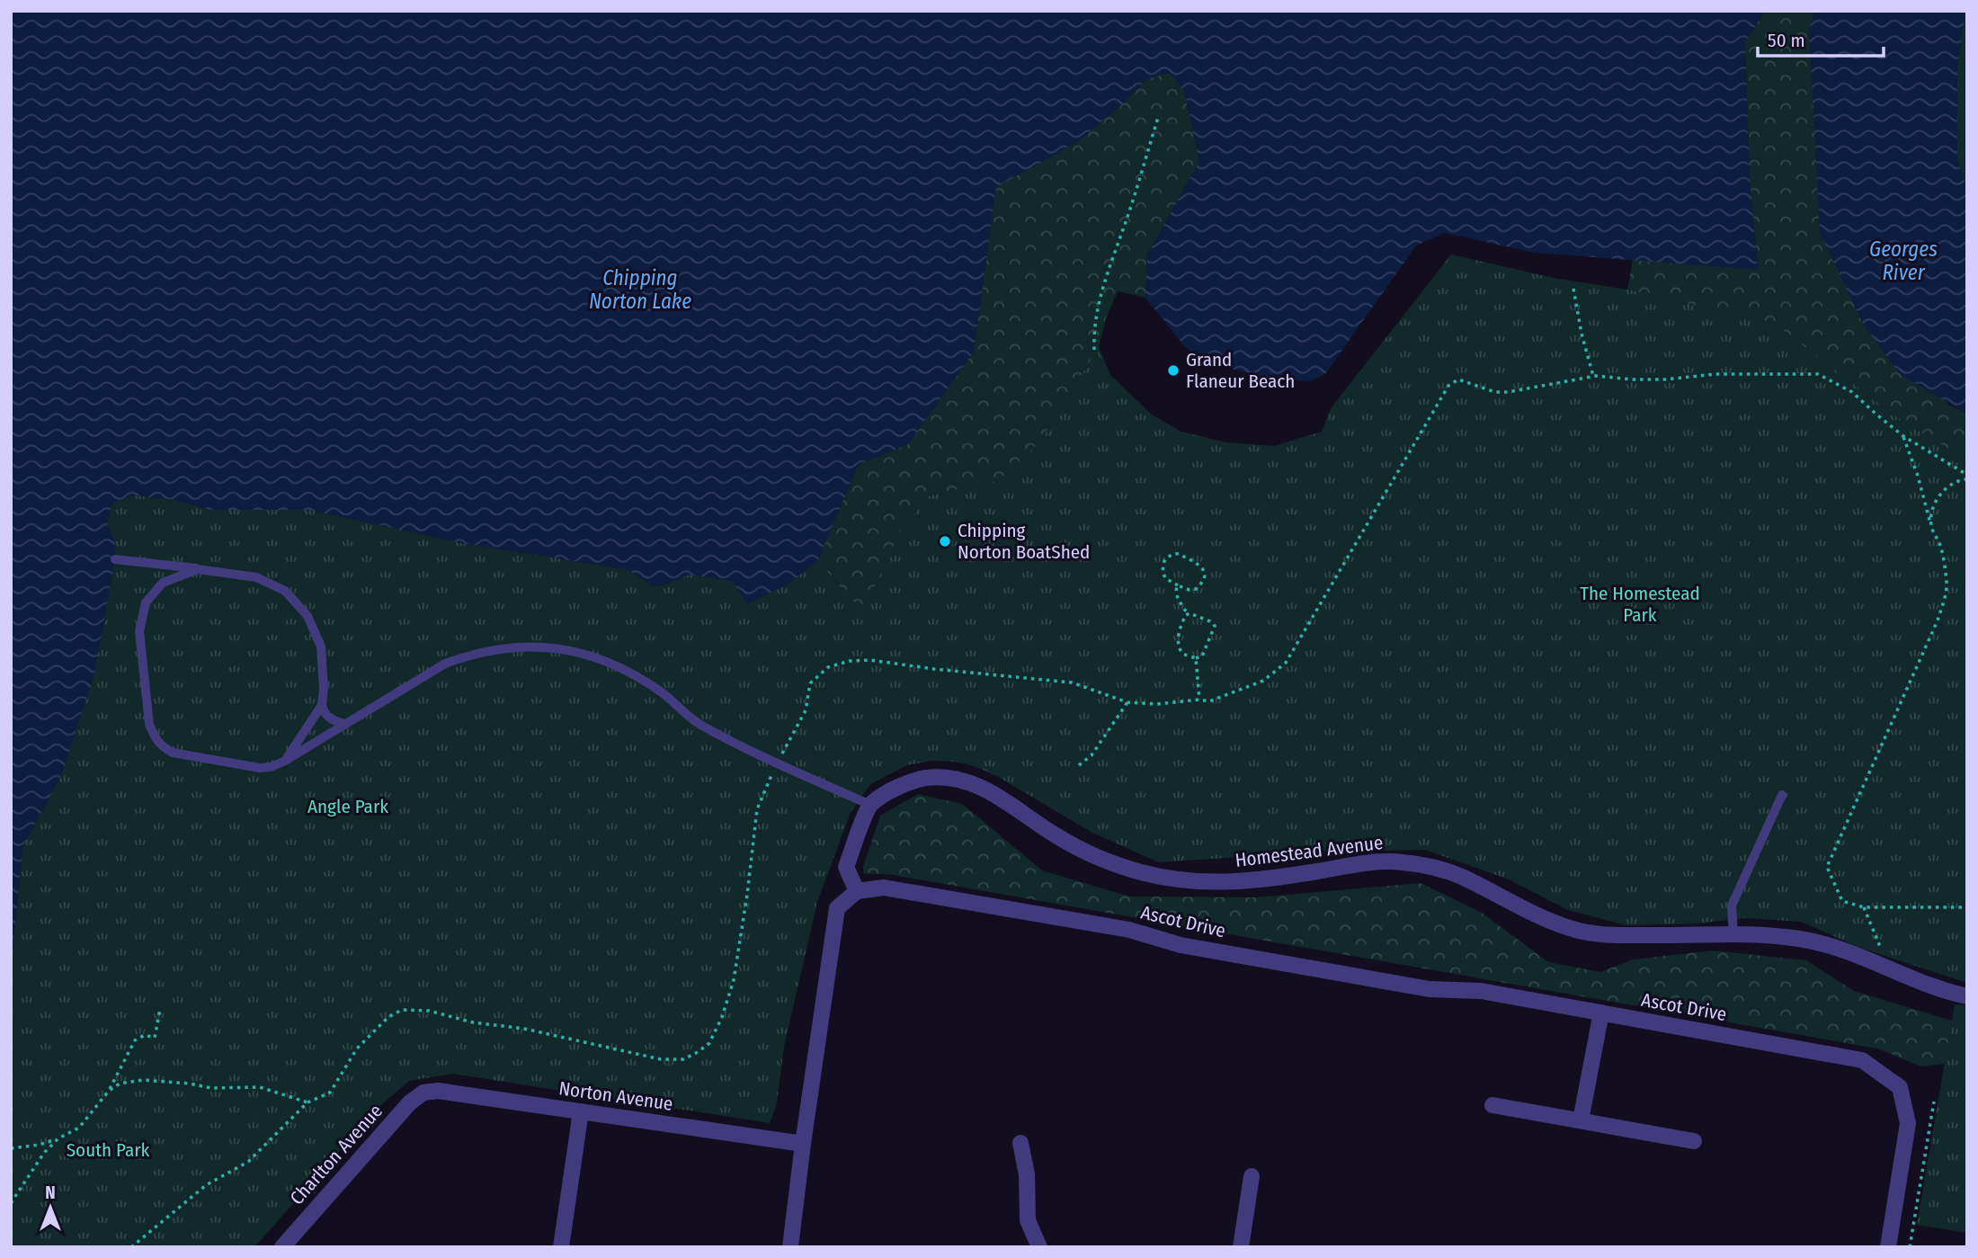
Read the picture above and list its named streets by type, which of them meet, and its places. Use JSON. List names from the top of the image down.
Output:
{
  "streets": {
    "street": [
      "Homestead Avenue",
      "Ascot Drive",
      "Norton Avenue",
      "Charlton Avenue"
    ]
  },
  "crossings": [
    ["Norton Avenue", "Charlton Avenue"]
  ],
  "water": ["Georges River", "Chipping Norton Lake"],
  "parks": ["The Homestead Park", "Angle Park", "South Park"],
  "places": ["Grand Flaneur Beach", "Chipping Norton BoatShed"],
  "scale_bar": "50 m",
  "north": "top"
}
